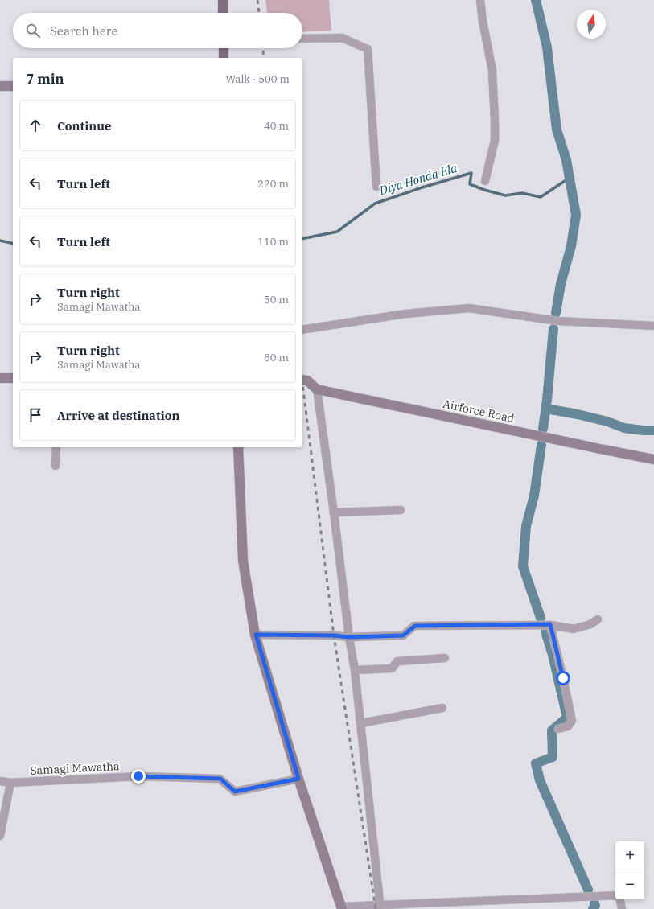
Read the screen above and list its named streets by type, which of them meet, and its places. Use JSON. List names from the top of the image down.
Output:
{
  "streets": {
    "street": ["Airforce Road", "Samagi Mawatha"]
  },
  "water": ["Diya Honda Ela"],
  "north": "top",
  "page": {
    "search": "Search here",
    "heading": ["7 min", "Walk · 500 m"],
    "list": [
      ["Continue", "40 m"],
      ["Turn left", "220 m"],
      ["Turn left", "110 m"],
      ["Turn right", "Samagi Mawatha", "50 m"],
      ["Turn right", "Samagi Mawatha", "80 m"],
      "Arrive at destination"
    ],
    "map_buttons": ["+", "−"]
  }
}
